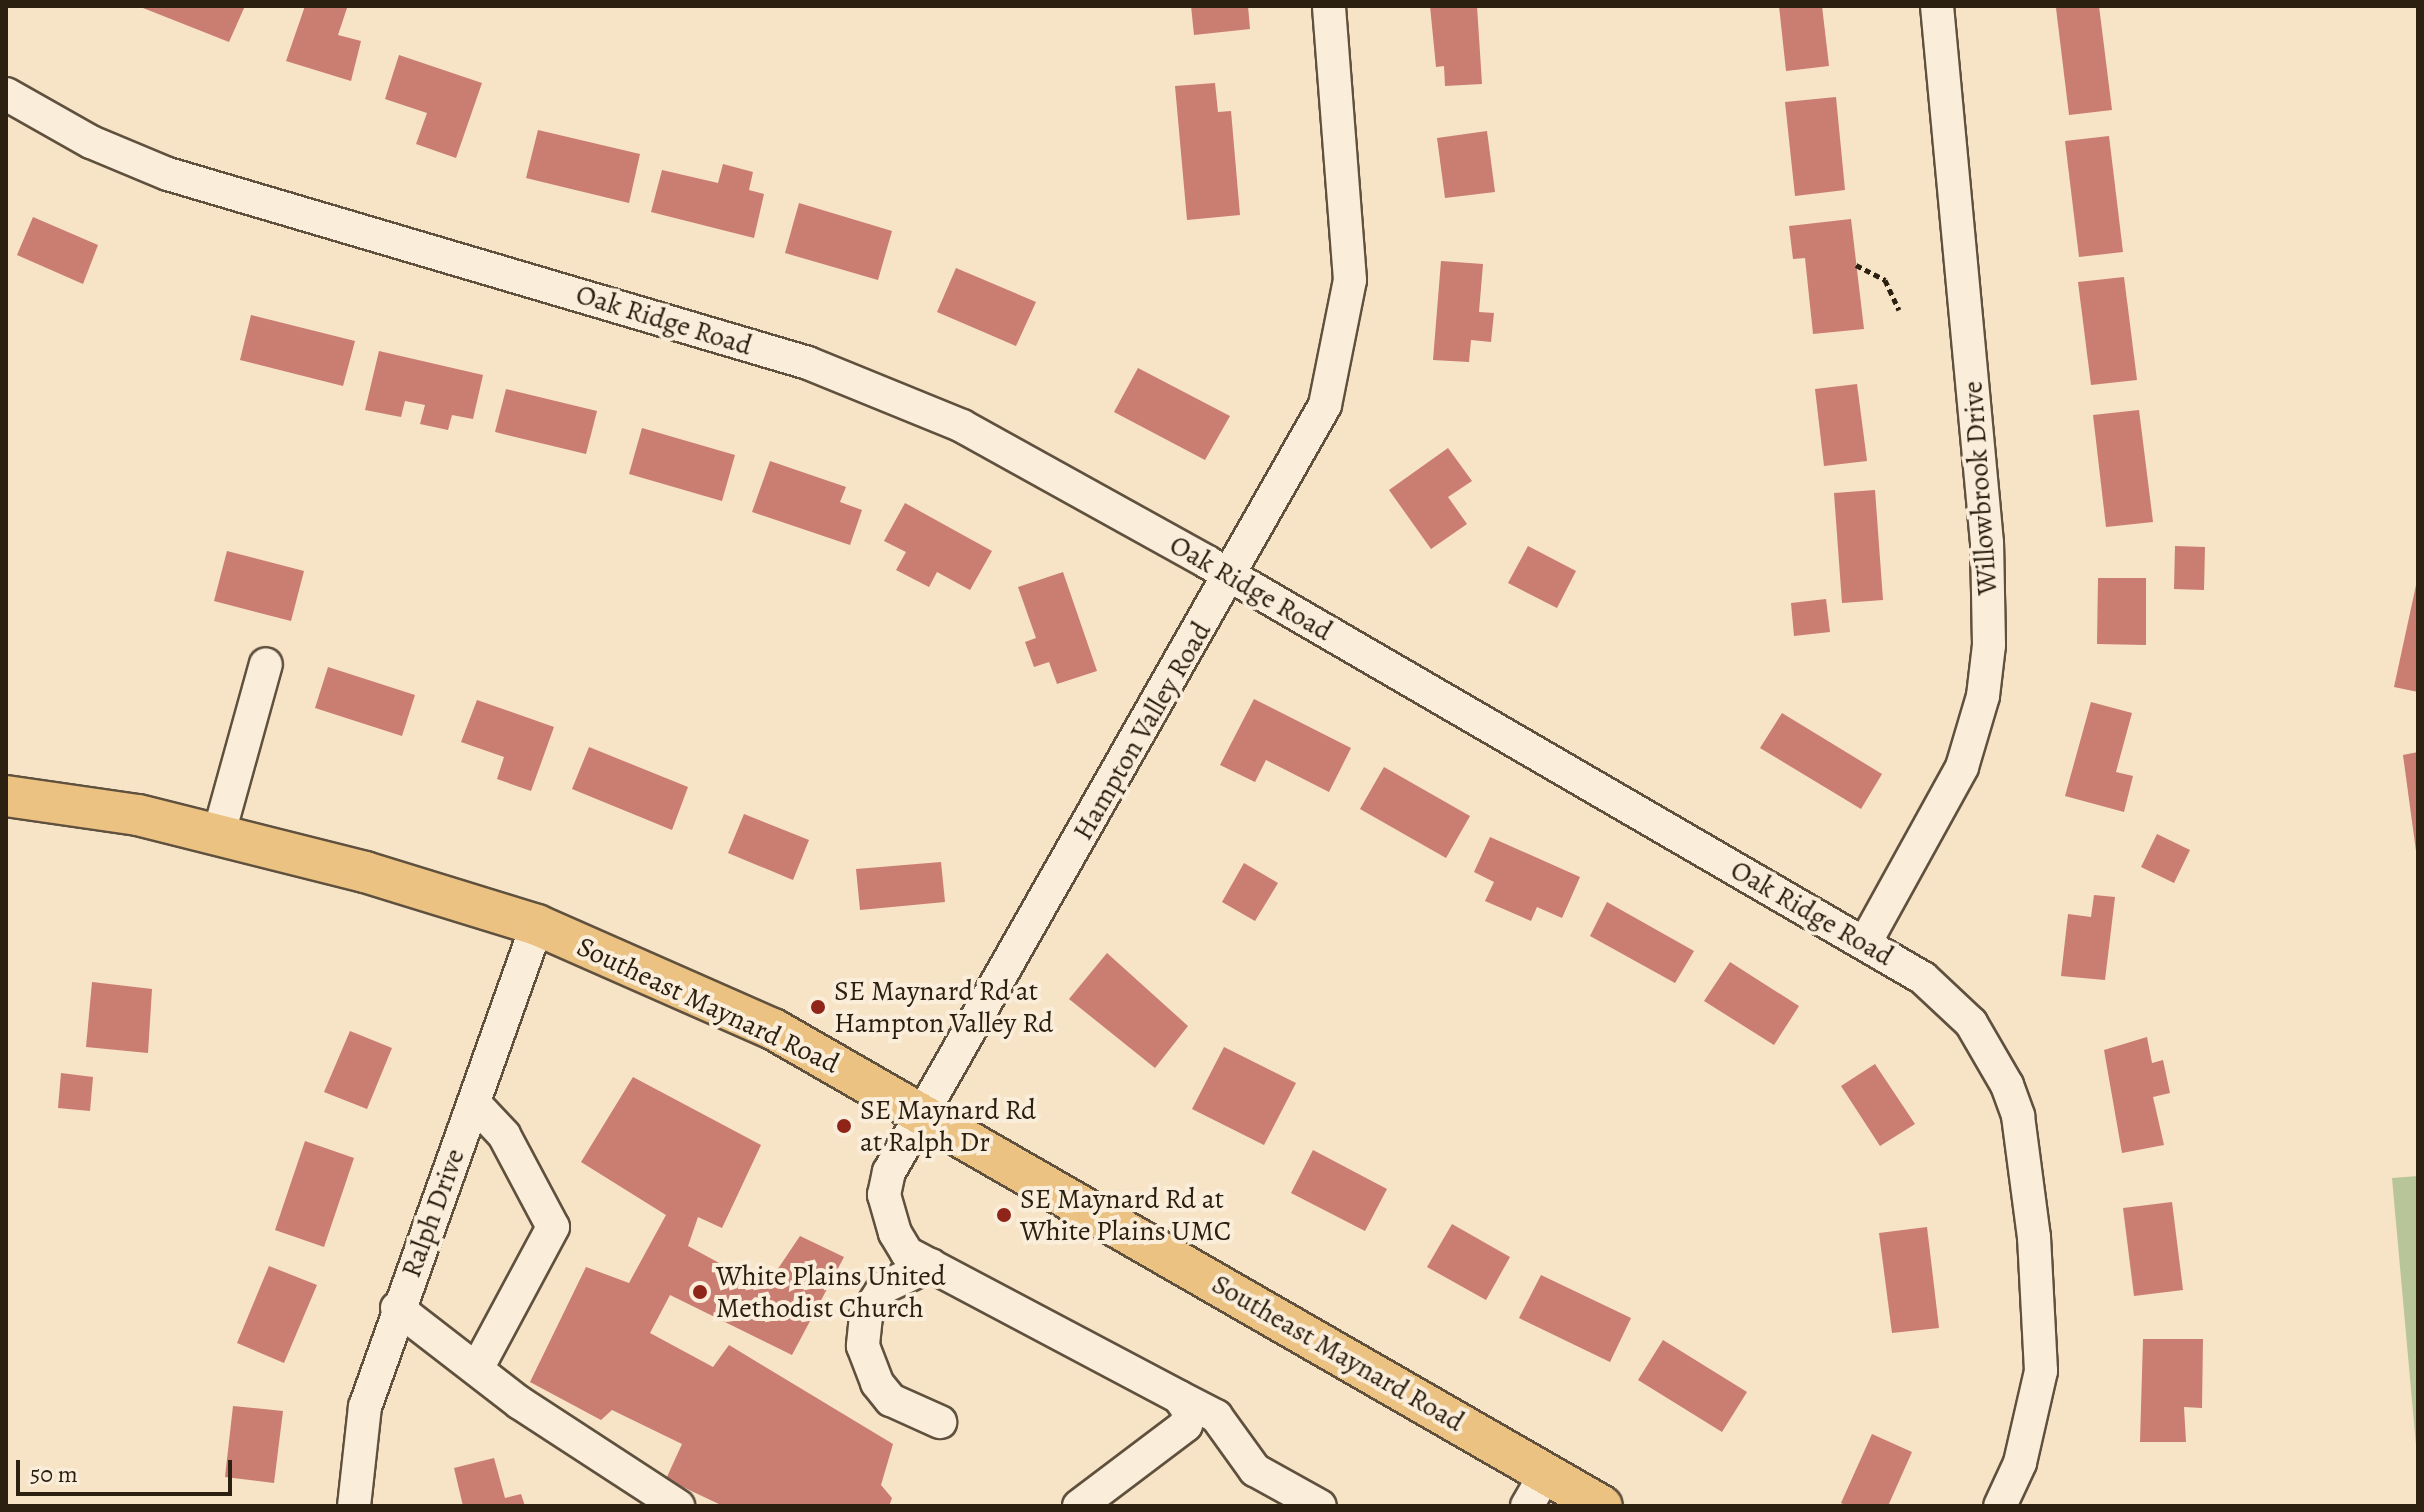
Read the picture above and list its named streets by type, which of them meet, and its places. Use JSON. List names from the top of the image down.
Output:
{
  "streets": {
    "main road": ["Southeast Maynard Road"],
    "street": [
      "Oak Ridge Road",
      "Willowbrook Drive",
      "Hampton Valley Road",
      "Ralph Drive"
    ]
  },
  "crossings": [
    ["Oak Ridge Road", "Willowbrook Drive"],
    ["Oak Ridge Road", "Hampton Valley Road"],
    ["Hampton Valley Road", "Southeast Maynard Road"],
    ["Southeast Maynard Road", "Ralph Drive"]
  ],
  "places": [
    "SE Maynard Rd at Hampton Valley Rd",
    "SE Maynard Rd at Ralph Dr",
    "SE Maynard Rd at White Plains UMC",
    "White Plains United Methodist Church"
  ],
  "scale_bar": "50 m"
}
